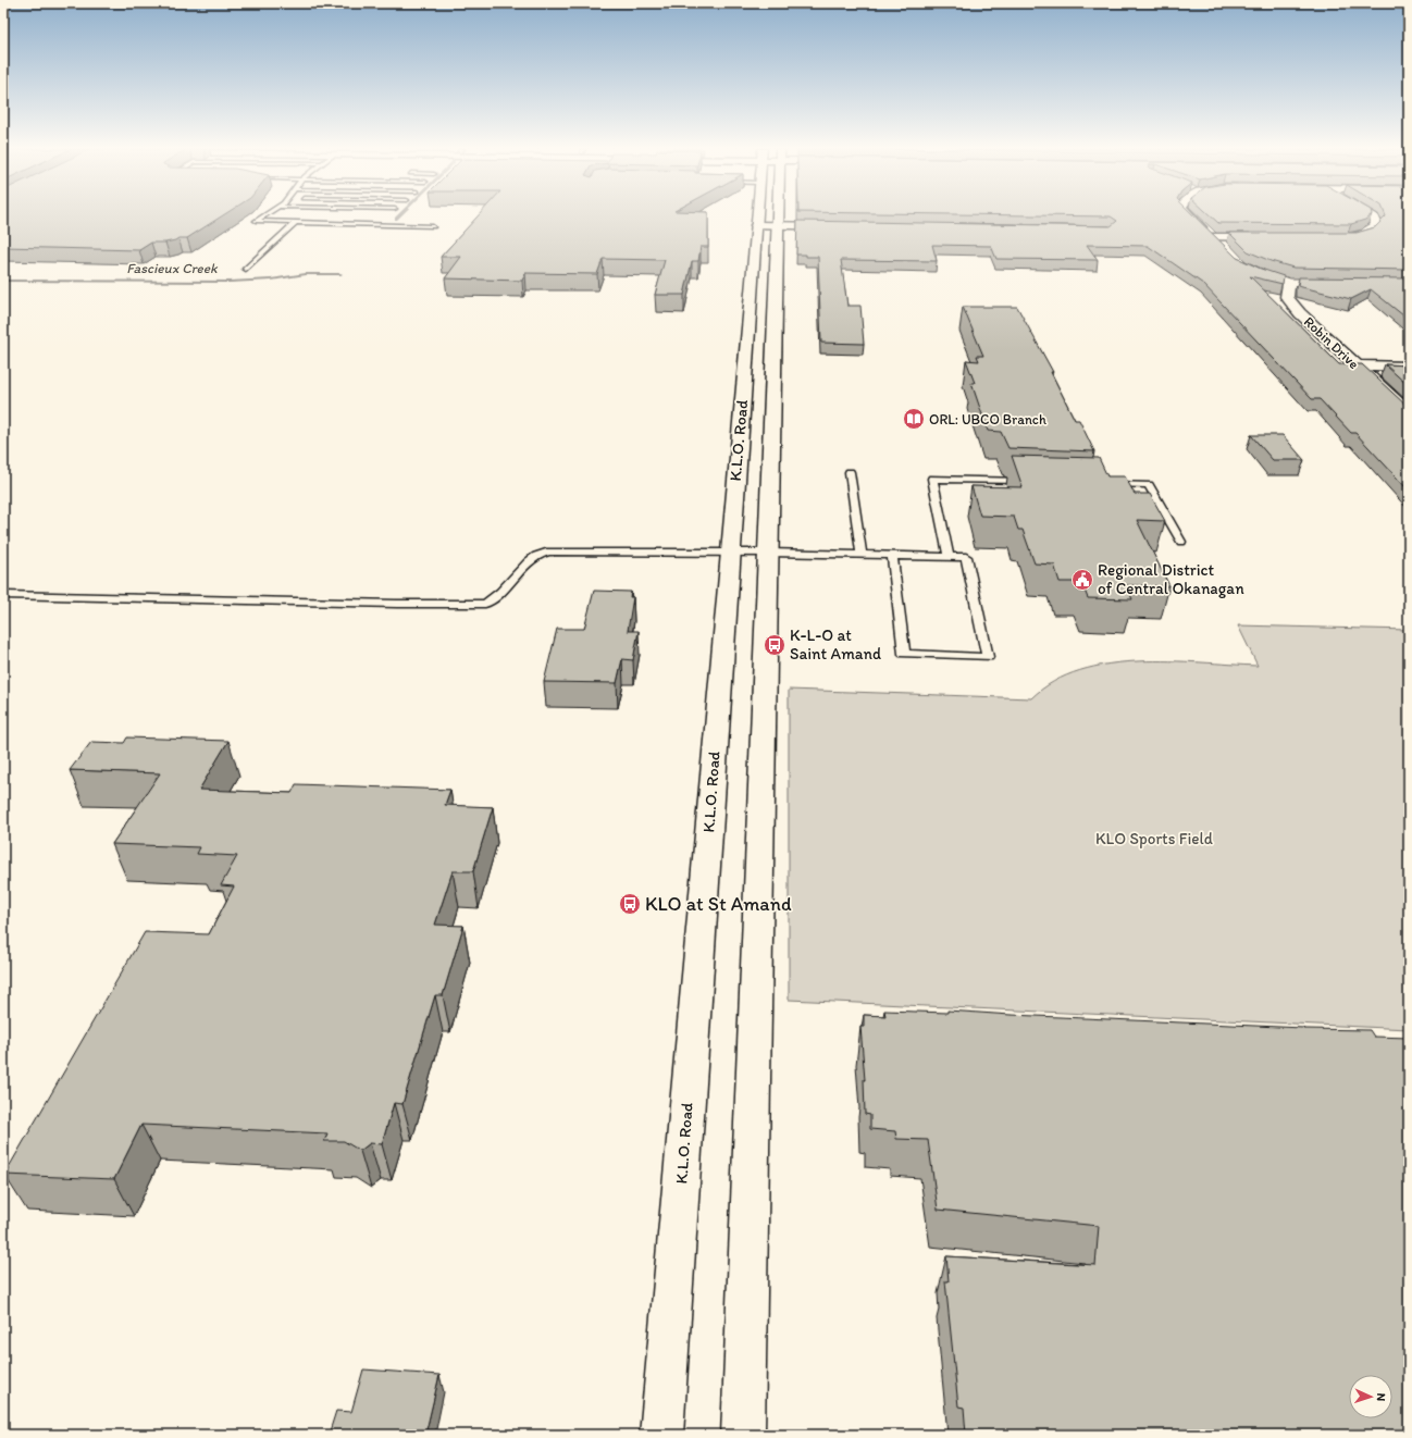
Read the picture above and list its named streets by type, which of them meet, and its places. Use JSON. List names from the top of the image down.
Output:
{
  "streets": {
    "main road": ["Robin Drive", "K.L.O. Road"]
  },
  "water": ["Fascieux Creek"],
  "parks": ["KLO Sports Field"],
  "places": {
    "library": ["ORL: UBCO Branch"],
    "public building": ["Regional District of Central Okanagan"],
    "bus stop": ["K-L-O at Saint Amand", "KLO at St Amand"]
  },
  "north": "right"
}
